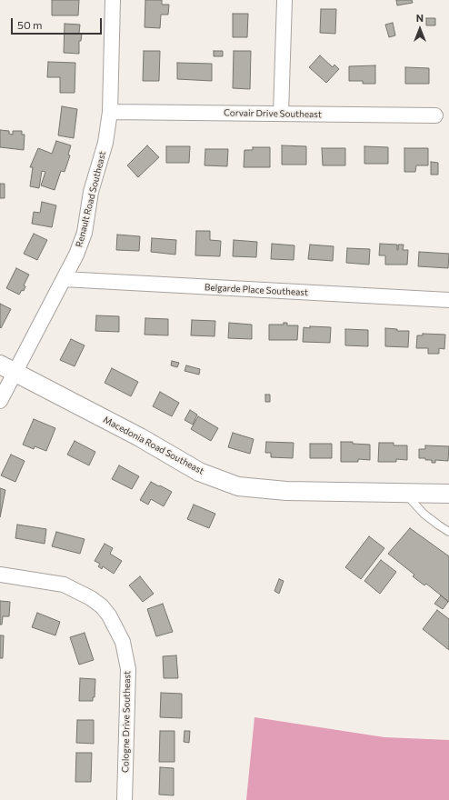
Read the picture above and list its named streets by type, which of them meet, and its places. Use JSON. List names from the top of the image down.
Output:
{
  "streets": {
    "street": [
      "Corvair Drive Southeast",
      "Renault Road Southeast",
      "Belgarde Place Southeast",
      "Macedonia Road Southeast",
      "Cologne Drive Southeast"
    ]
  },
  "crossings": [
    ["Corvair Drive Southeast", "Renault Road Southeast"],
    ["Renault Road Southeast", "Belgarde Place Southeast"],
    ["Renault Road Southeast", "Macedonia Road Southeast"]
  ],
  "scale_bar": "50 m",
  "north": "top"
}
